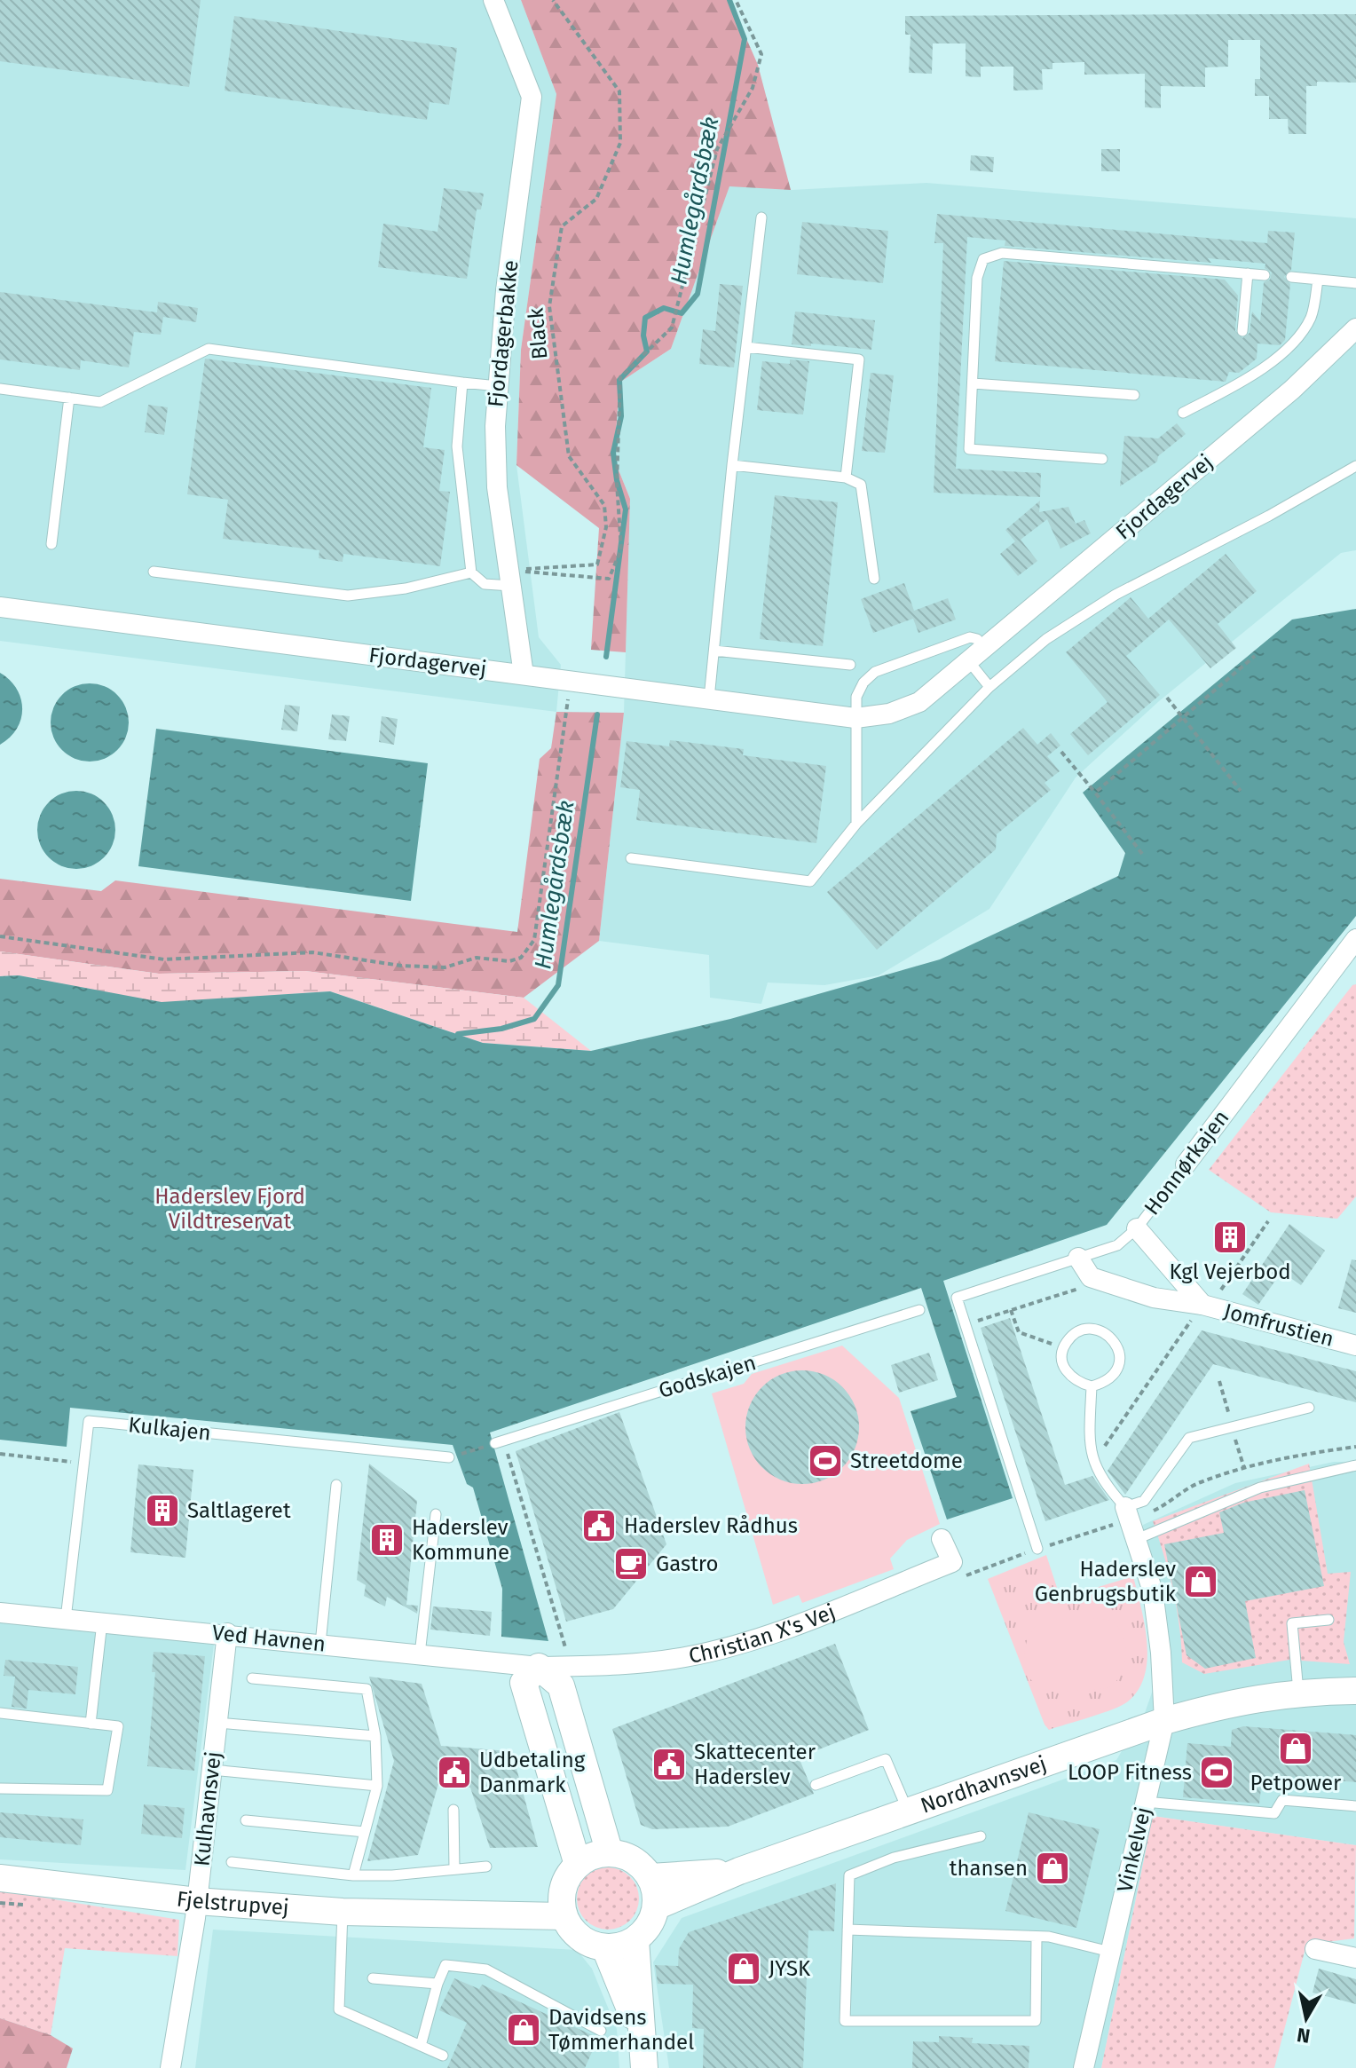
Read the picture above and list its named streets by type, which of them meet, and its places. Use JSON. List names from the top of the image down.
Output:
{
  "streets": {
    "street": [
      "Fjordagerbakke",
      "Fjordagervej",
      "Honnørkajen",
      "Jomfrustien",
      "Christian X's Vej",
      "Ved Havnen",
      "Nordhavnsvej",
      "Kulhavnsvej",
      "Vinkelvej",
      "Fjelstrupvej"
    ],
    "lane": ["Godskajen", "Kulkajen"],
    "path": ["Black"]
  },
  "crossings": [
    ["Fjordagerbakke", "Black"],
    ["Fjordagerbakke", "Fjordagervej"],
    ["Honnørkajen", "Jomfrustien"],
    ["Kulkajen", "Ved Havnen"],
    ["Christian X's Vej", "Ved Havnen"],
    ["Ved Havnen", "Kulhavnsvej"],
    ["Nordhavnsvej", "Vinkelvej"],
    ["Nordhavnsvej", "Fjelstrupvej"],
    ["Kulhavnsvej", "Fjelstrupvej"]
  ],
  "water": ["Humlegårdsbæk"],
  "parks": ["Haderslev Fjord Vildtreservat"],
  "places": {
    "building": ["Kgl Vejerbod", "Saltlageret", "Haderslev Kommune"],
    "sports": ["Streetdome", "LOOP Fitness"],
    "public building": ["Haderslev Rådhus", "Skattecenter Haderslev", "Udbetaling Danmark"],
    "cafe": ["Gastro"],
    "shop": [
      "Haderslev Genbrugsbutik",
      "Petpower",
      "thansen",
      "JYSK",
      "Davidsens Tømmerhandel"
    ]
  },
  "north": "bottom"
}
